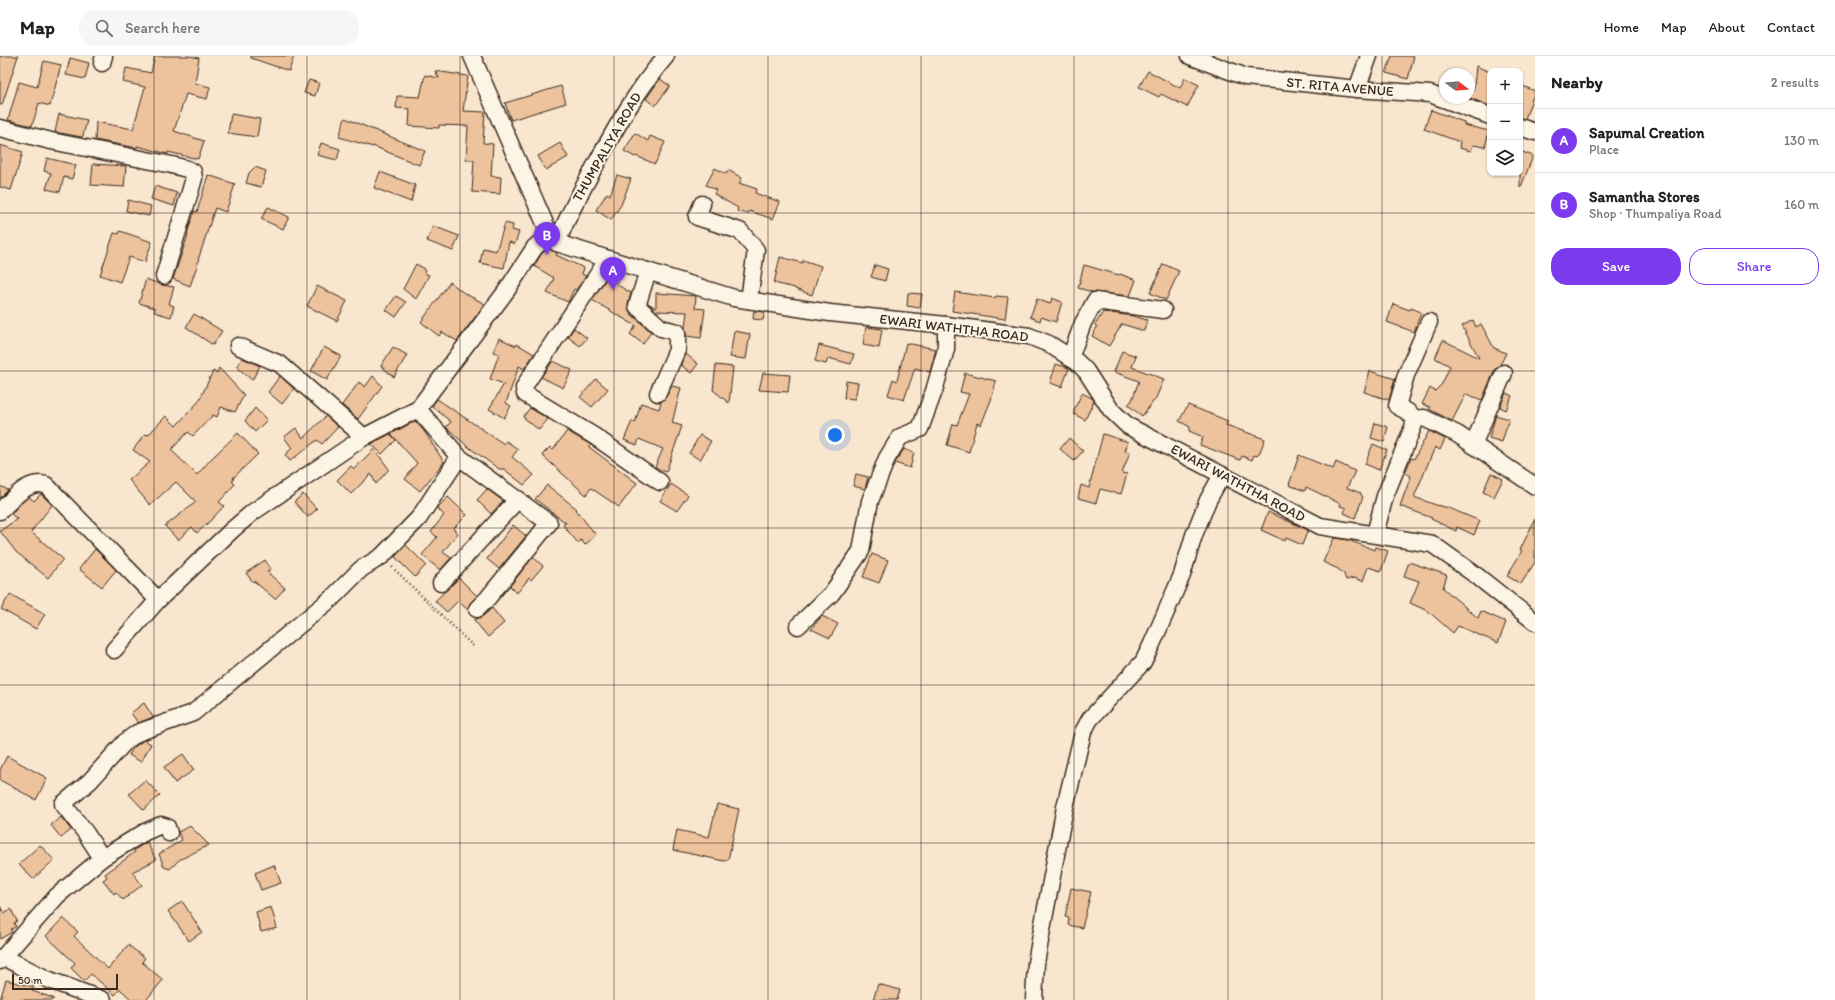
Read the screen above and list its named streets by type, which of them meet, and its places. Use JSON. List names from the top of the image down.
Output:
{
  "streets": {
    "street": ["ST. RITA AVENUE", "THUMPALIYA ROAD", "EWARI WATHTHA ROAD"]
  },
  "crossings": [
    ["THUMPALIYA ROAD", "EWARI WATHTHA ROAD"]
  ],
  "scale_bar": "50 m",
  "north": "right",
  "page": {
    "header": "Map",
    "search": "Search here",
    "nav": [
      "Home",
      "Map",
      "About",
      "Contact"
    ],
    "heading": ["Nearby", "2 results"],
    "map_buttons": ["+", "−"],
    "list": [
      {
        "mark": "A",
        "name": "Sapumal Creation",
        "note": "Place",
        "value": "130 m"
      },
      {
        "mark": "B",
        "name": "Samantha Stores",
        "note": "Shop · Thumpaliya Road",
        "value": "160 m"
      }
    ],
    "pins": ["B", "A"],
    "buttons": ["Save", "Share"],
    "scale": "50 m"
  }
}
